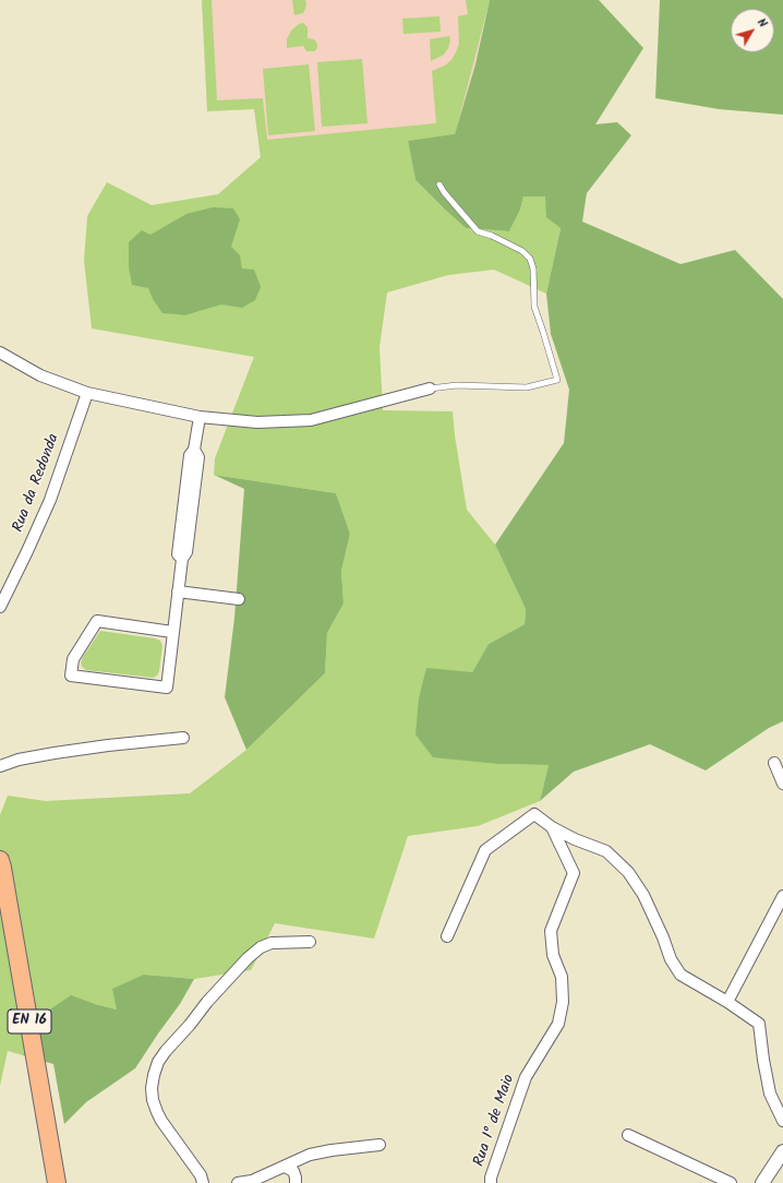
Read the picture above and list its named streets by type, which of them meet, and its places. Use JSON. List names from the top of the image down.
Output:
{
  "streets": {
    "main road": ["EN 16"],
    "street": ["Rua da Redonda", "Rua 1° de Maio"]
  },
  "north": "top right"
}
